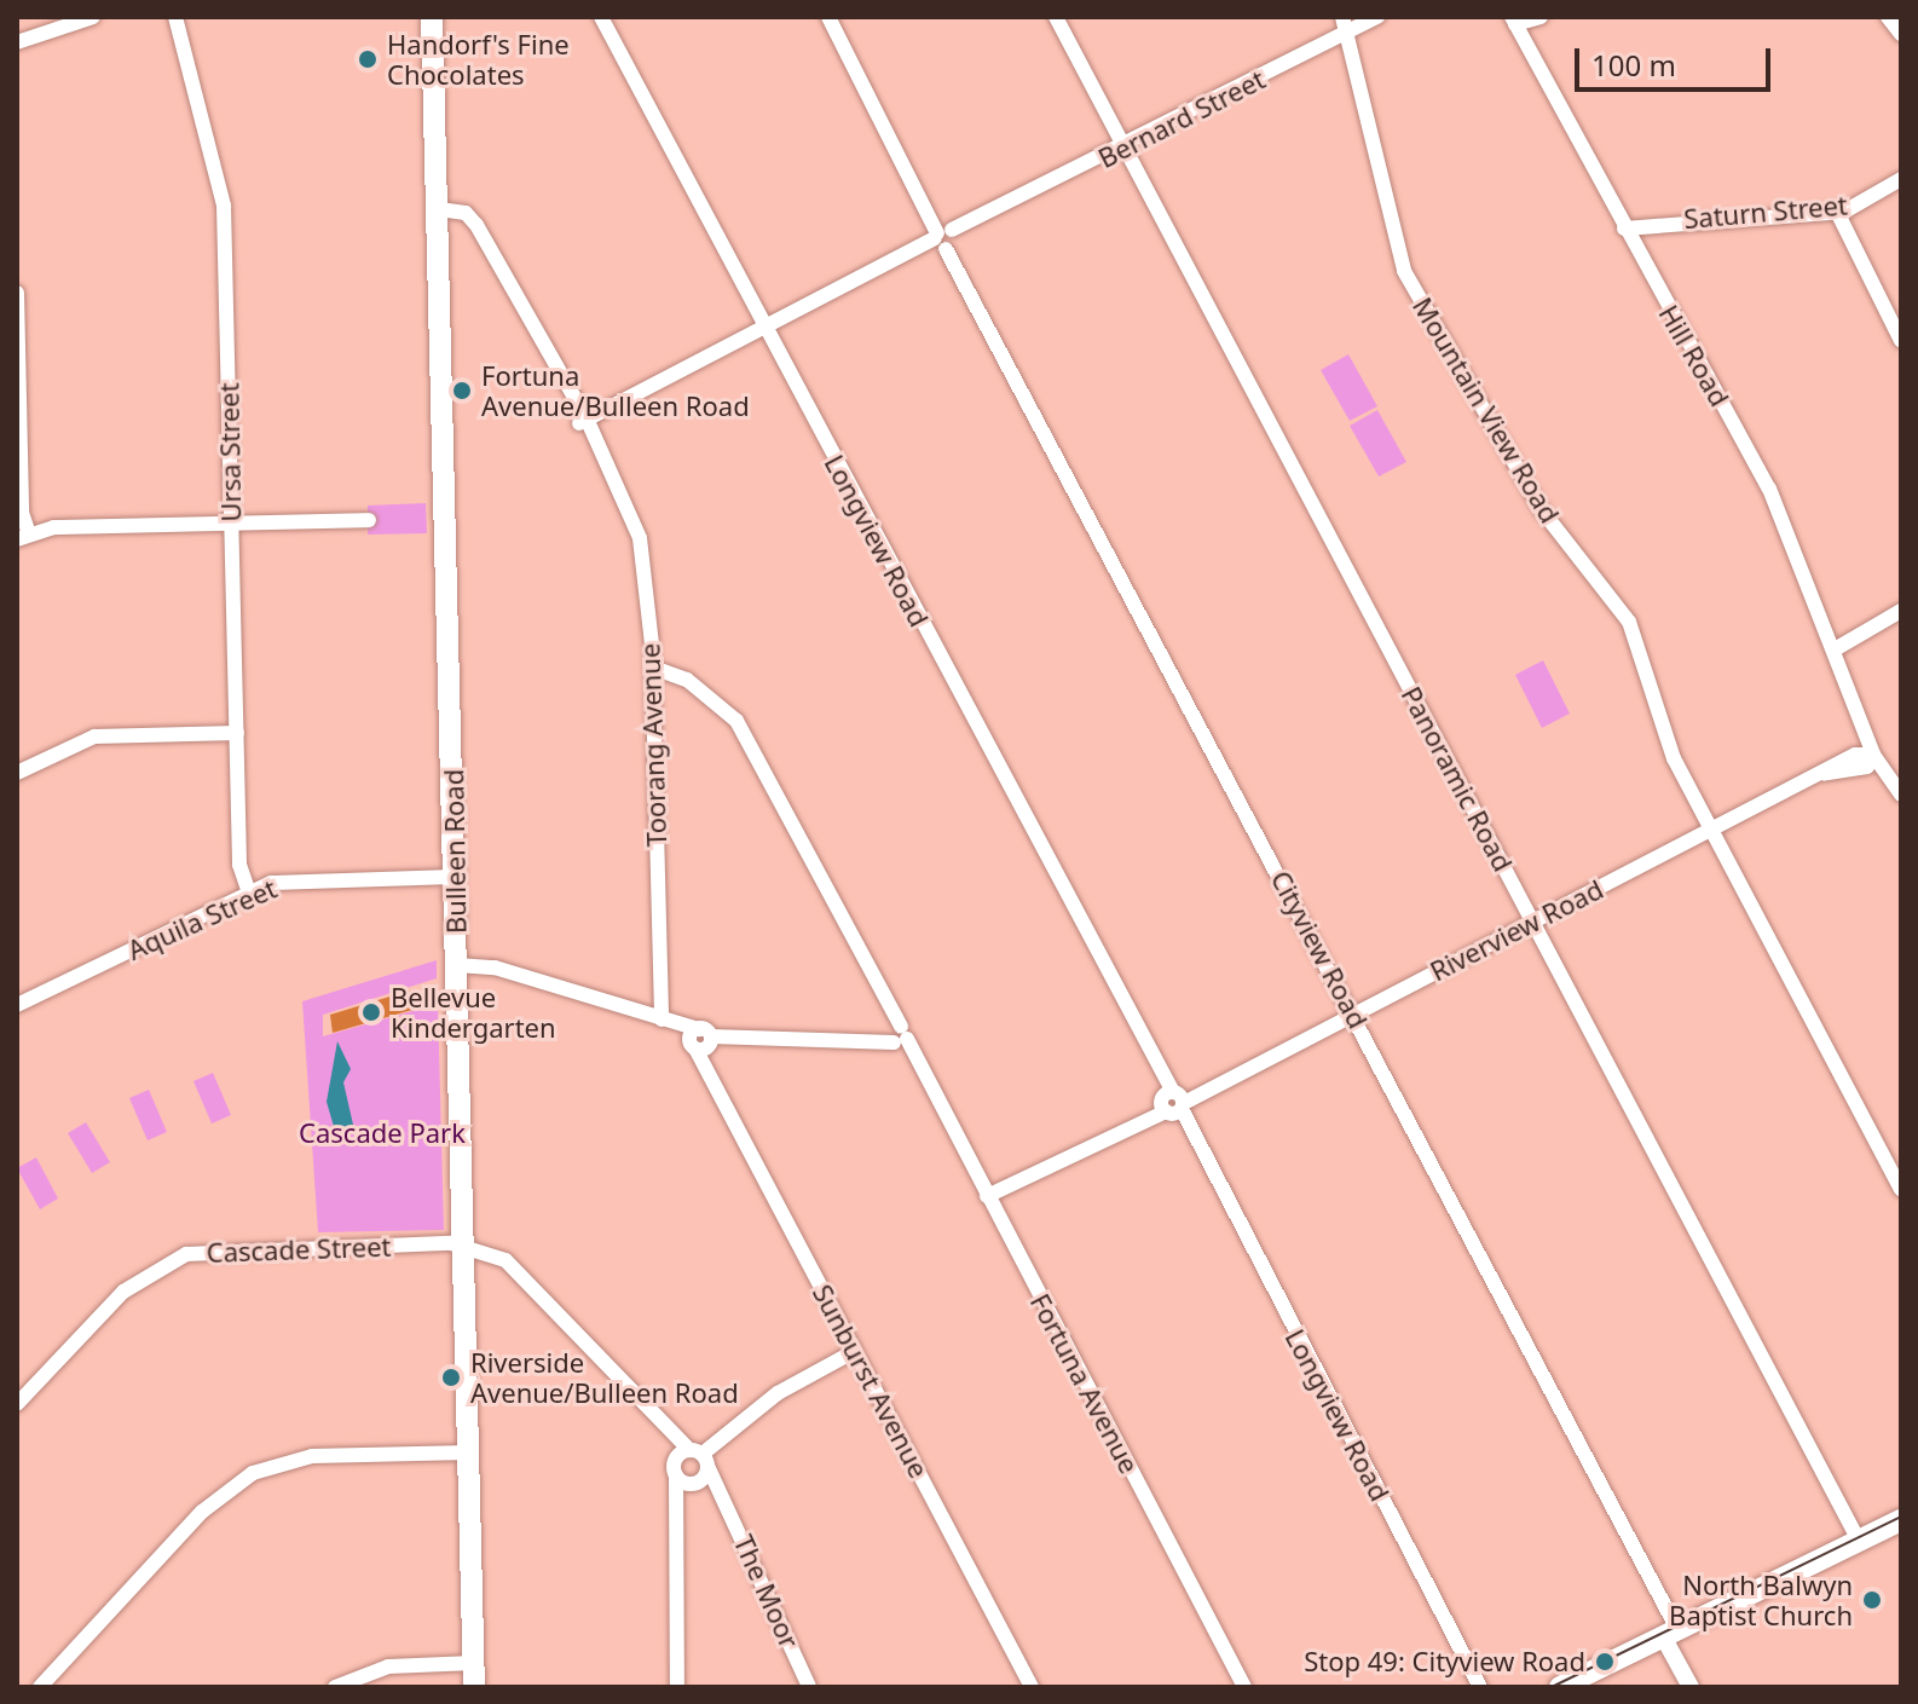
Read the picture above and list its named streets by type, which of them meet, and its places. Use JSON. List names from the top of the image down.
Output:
{
  "streets": {
    "main road": ["Bulleen Road"],
    "street": [
      "Bernard Street",
      "Saturn Street",
      "Hill Road",
      "Mountain View Road",
      "Ursa Street",
      "Longview Road",
      "Toorang Avenue",
      "Panoramic Road",
      "Aquila Street",
      "Riverview Road",
      "Cityview Road",
      "Cascade Street",
      "Sunburst Avenue",
      "Fortuna Avenue",
      "The Moor"
    ]
  },
  "crossings": [
    ["Bernard Street", "Mountain View Road"],
    ["Bernard Street", "Longview Road"],
    ["Bernard Street", "Toorang Avenue"],
    ["Bernard Street", "Panoramic Road"],
    ["Bernard Street", "Cityview Road"],
    ["Saturn Street", "Hill Road"],
    ["Hill Road", "Riverview Road"],
    ["Mountain View Road", "Riverview Road"],
    ["Ursa Street", "Aquila Street"],
    ["Longview Road", "Riverview Road"],
    ["Toorang Avenue", "Bulleen Road"],
    ["Toorang Avenue", "Fortuna Avenue"],
    ["Panoramic Road", "Riverview Road"],
    ["Bulleen Road", "Aquila Street"],
    ["Bulleen Road", "Cascade Street"],
    ["Riverview Road", "Cityview Road"],
    ["Riverview Road", "Fortuna Avenue"]
  ],
  "parks": ["Cascade Park"],
  "places": [
    "Handorf's Fine Chocolates",
    "Fortuna Avenue/Bulleen Road",
    "Bellevue Kindergarten",
    "Riverside Avenue/Bulleen Road",
    "North Balwyn Baptist Church",
    "Stop 49: Cityview Road"
  ],
  "scale_bar": "100 m"
}
